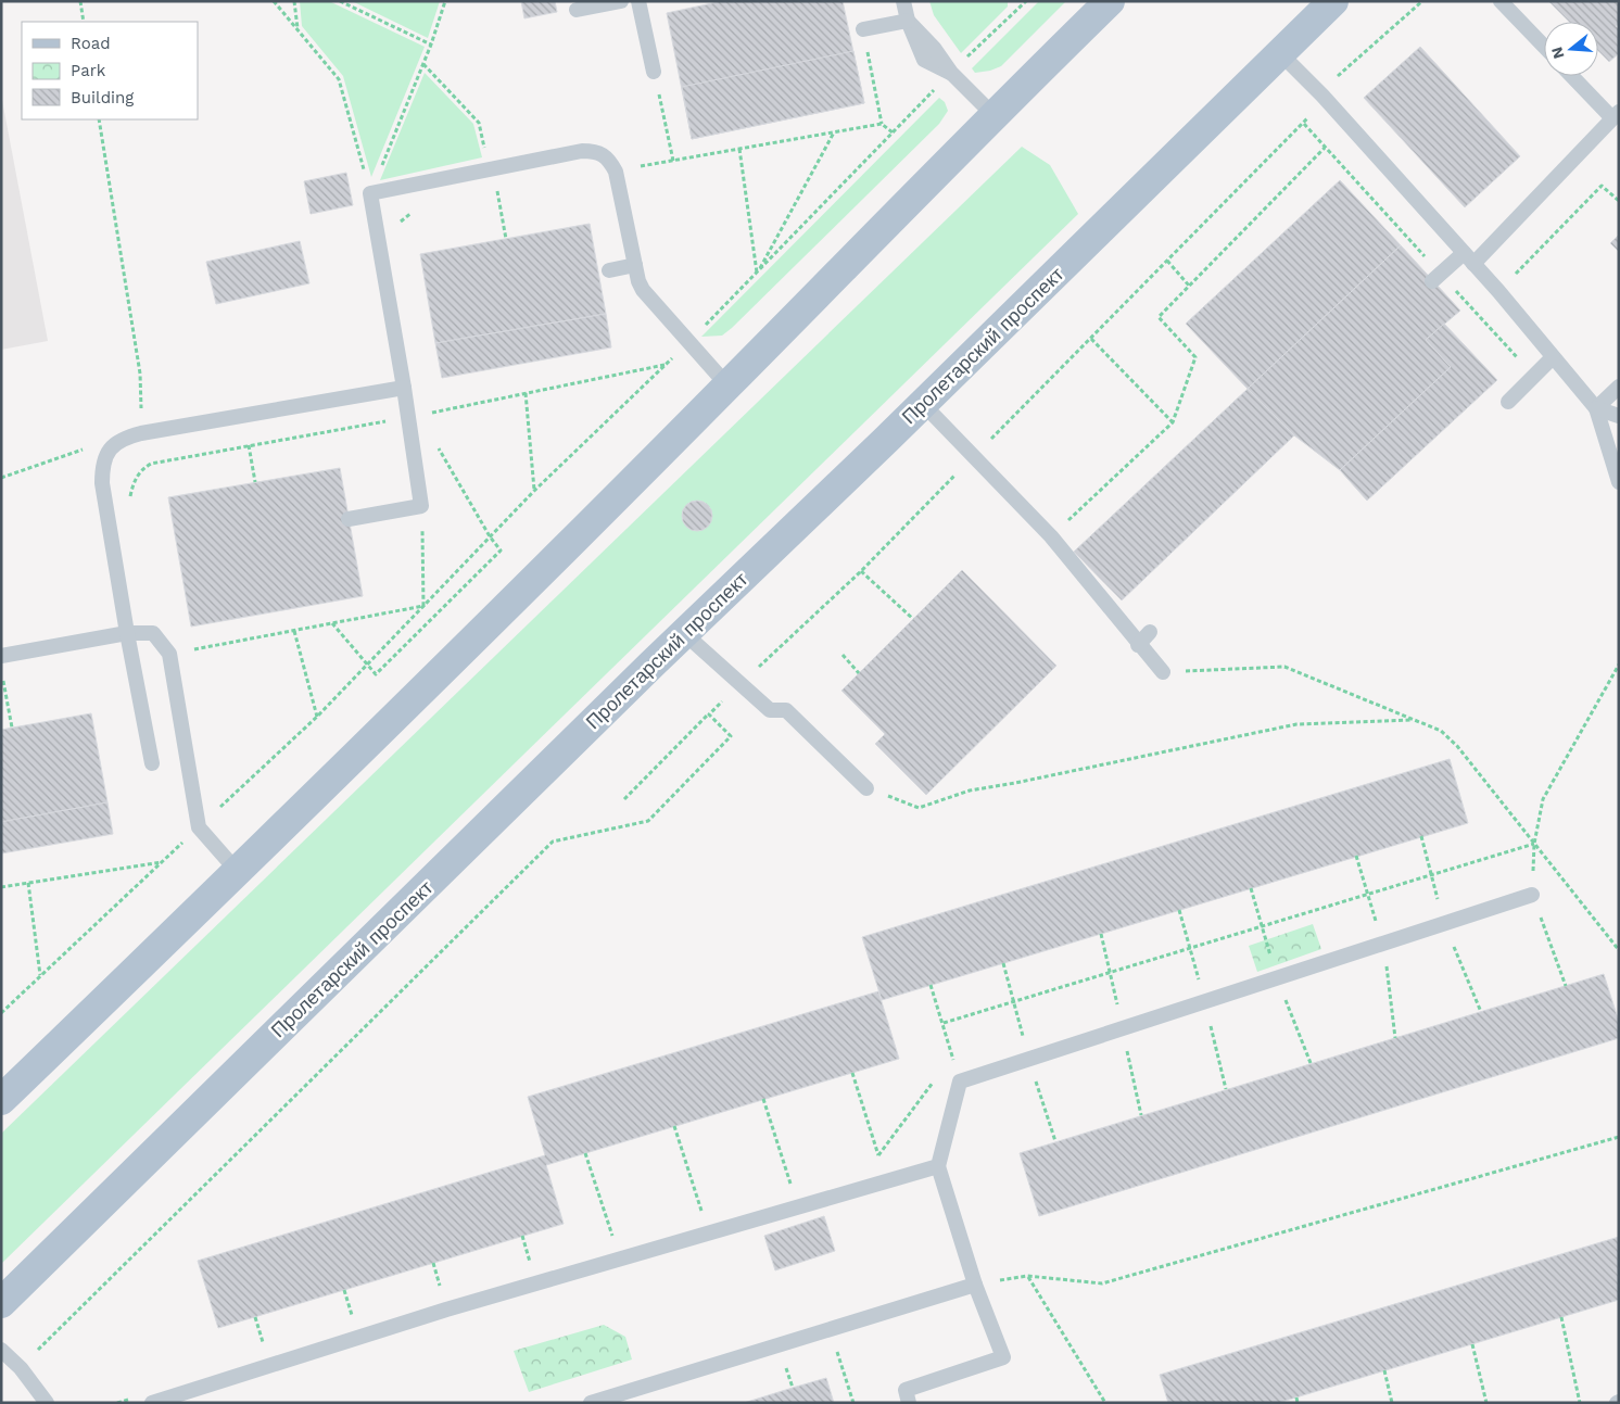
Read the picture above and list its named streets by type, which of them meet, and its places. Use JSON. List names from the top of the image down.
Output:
{
  "streets": {
    "main road": ["Пролетарский проспект"]
  },
  "legend": ["Road", "Park", "Building"],
  "north": "left"
}
